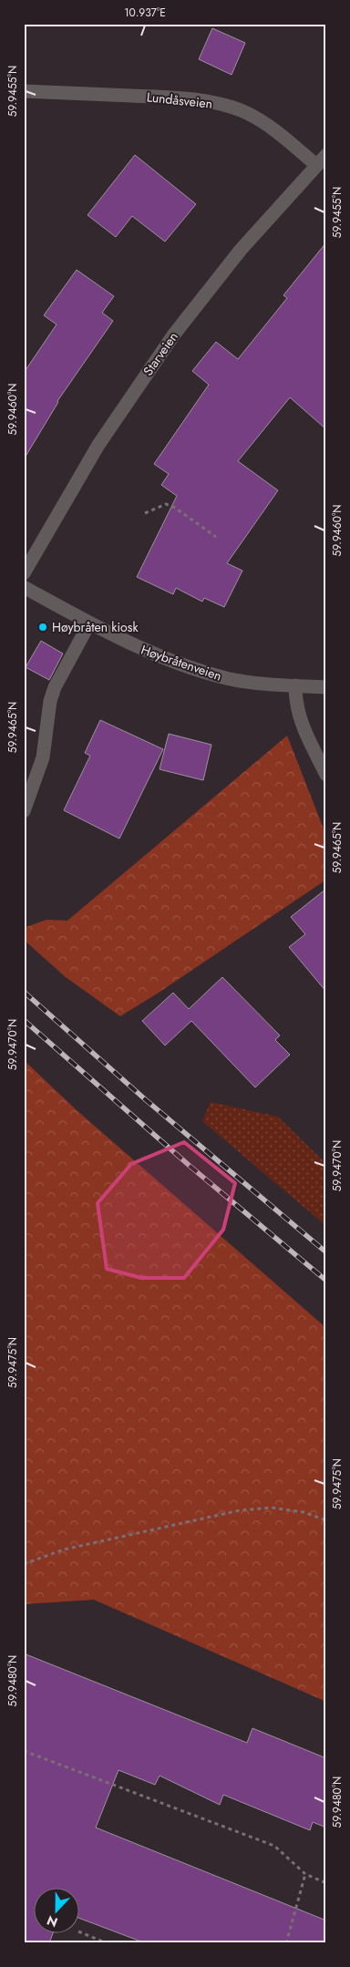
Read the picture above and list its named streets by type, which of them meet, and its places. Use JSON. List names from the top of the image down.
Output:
{
  "streets": {
    "street": ["Lundåsveien", "Starveien", "Høybråtenveien"]
  },
  "crossings": [
    ["Lundåsveien", "Starveien"]
  ],
  "places": ["Høybråten kiosk"],
  "north": "bottom",
  "coordinates": [
    "10.937°E",
    "59.9455°N",
    "59.9460°N",
    "59.9465°N",
    "59.9470°N",
    "59.9475°N",
    "59.9480°N"
  ]
}
